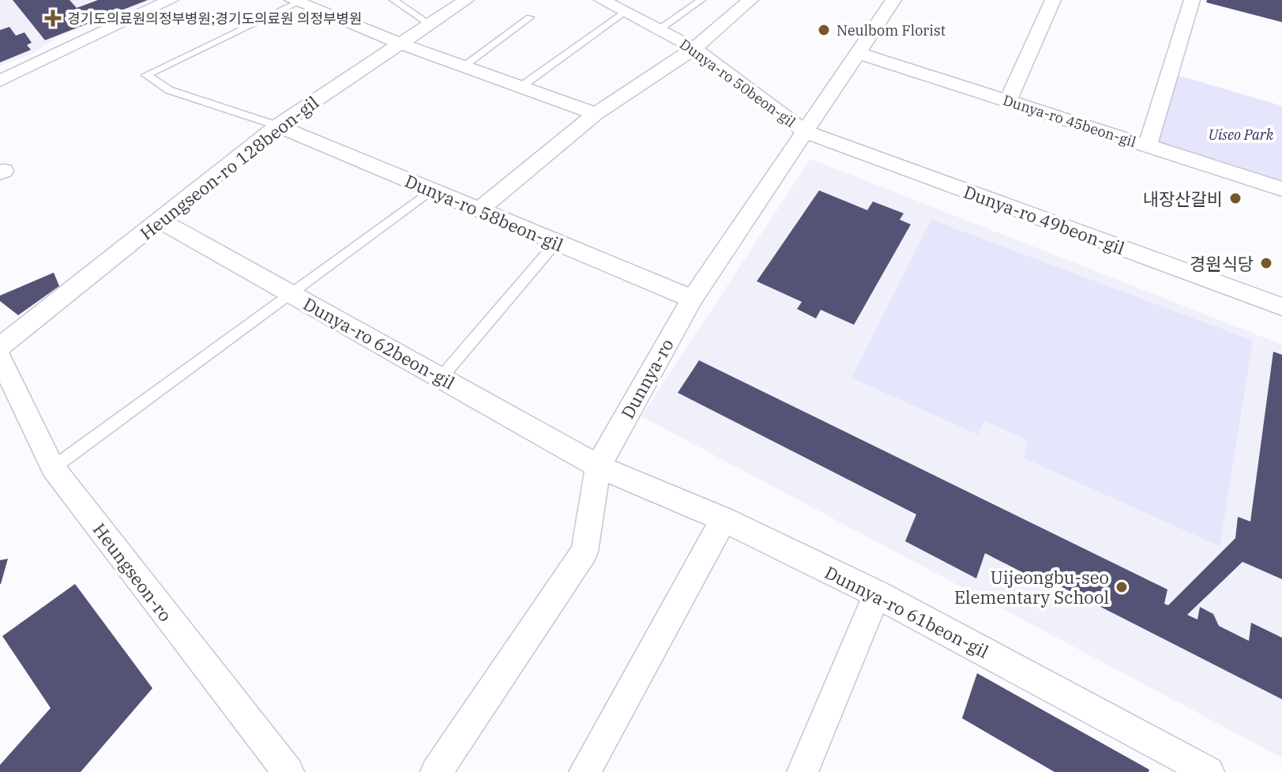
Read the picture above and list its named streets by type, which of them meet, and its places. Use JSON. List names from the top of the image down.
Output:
{
  "streets": {
    "street": [
      "Dunya-ro 50beon-gil",
      "Dunya-ro 45beon-gil",
      "Heungseon-ro 128beon-gil",
      "Dunya-ro 58beon-gil",
      "Dunya-ro 49beon-gil",
      "Dunya-ro 62beon-gil",
      "Dunnya-ro",
      "Heungseon-ro",
      "Dunnya-ro 61beon-gil"
    ]
  },
  "crossings": [
    ["Dunya-ro 50beon-gil", "Dunya-ro 49beon-gil"],
    ["Dunya-ro 50beon-gil", "Dunnya-ro"],
    ["Dunya-ro 45beon-gil", "Dunnya-ro"],
    ["Heungseon-ro 128beon-gil", "Dunya-ro 58beon-gil"],
    ["Heungseon-ro 128beon-gil", "Dunya-ro 62beon-gil"],
    ["Dunya-ro 58beon-gil", "Dunnya-ro"],
    ["Dunya-ro 49beon-gil", "Dunnya-ro"],
    ["Dunya-ro 62beon-gil", "Dunnya-ro"],
    ["Dunya-ro 62beon-gil", "Dunnya-ro 61beon-gil"],
    ["Dunnya-ro", "Dunnya-ro 61beon-gil"]
  ],
  "parks": ["Uiseo Park"],
  "places": {
    "health": ["경기도의료원의정부병원;경기도의료원 의정부병원"],
    "other": [
      "Neulbom Florist",
      "내장산갈비",
      "경원식당",
      "Uijeongbu-seo Elementary School"
    ]
  }
}
